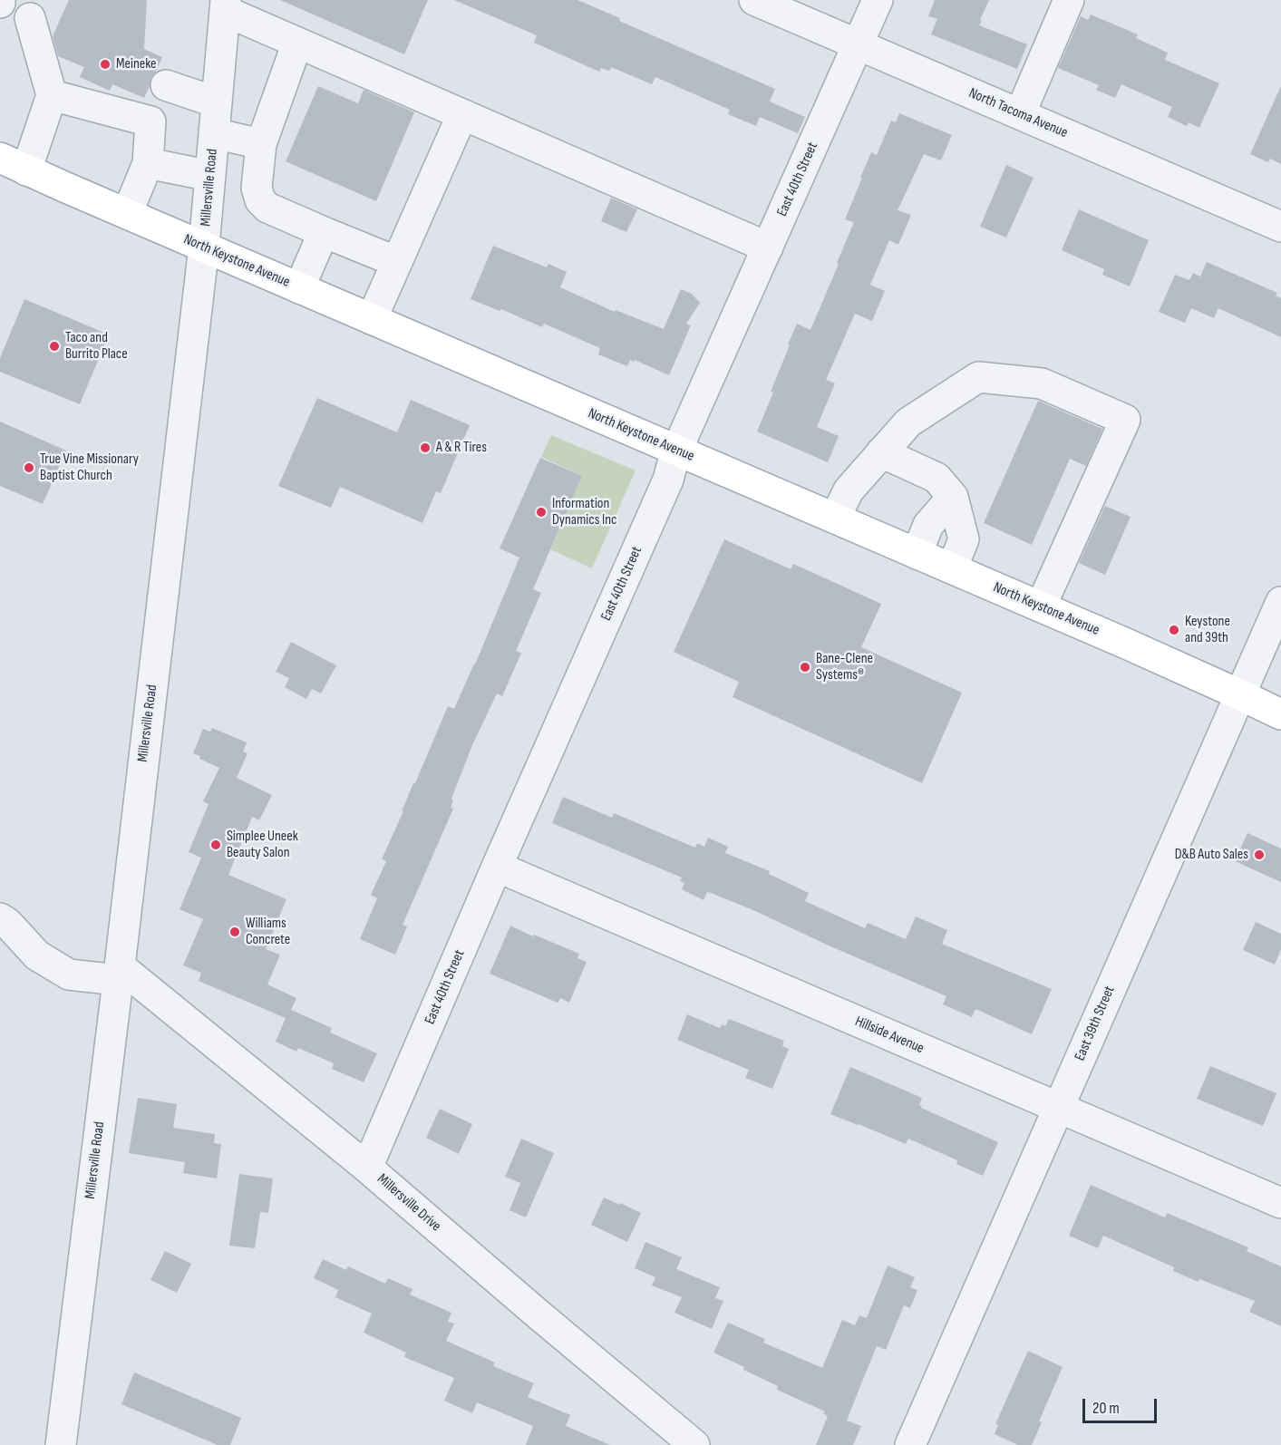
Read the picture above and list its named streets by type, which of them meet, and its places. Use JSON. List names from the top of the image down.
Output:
{
  "streets": {
    "main road": ["North Keystone Avenue"],
    "street": [
      "North Tacoma Avenue",
      "East 40th Street",
      "Millersville Road",
      "East 39th Street",
      "Hillside Avenue",
      "Millersville Drive"
    ]
  },
  "crossings": [
    ["North Tacoma Avenue", "East 40th Street"],
    ["East 40th Street", "North Keystone Avenue"],
    ["East 40th Street", "Hillside Avenue"],
    ["East 40th Street", "Millersville Drive"],
    ["Millersville Road", "North Keystone Avenue"],
    ["Millersville Road", "Millersville Drive"],
    ["North Keystone Avenue", "East 39th Street"],
    ["East 39th Street", "Hillside Avenue"]
  ],
  "places": [
    "Meineke",
    "Taco and Burrito Place",
    "A & R Tires",
    "True Vine Missionary Baptist Church",
    "Information Dynamics Inc",
    "Keystone and 39th",
    "Bane-Clene Systems®",
    "Simplee Uneek Beauty Salon",
    "D&B Auto Sales",
    "Williams Concrete"
  ],
  "scale_bar": "20 m"
}
